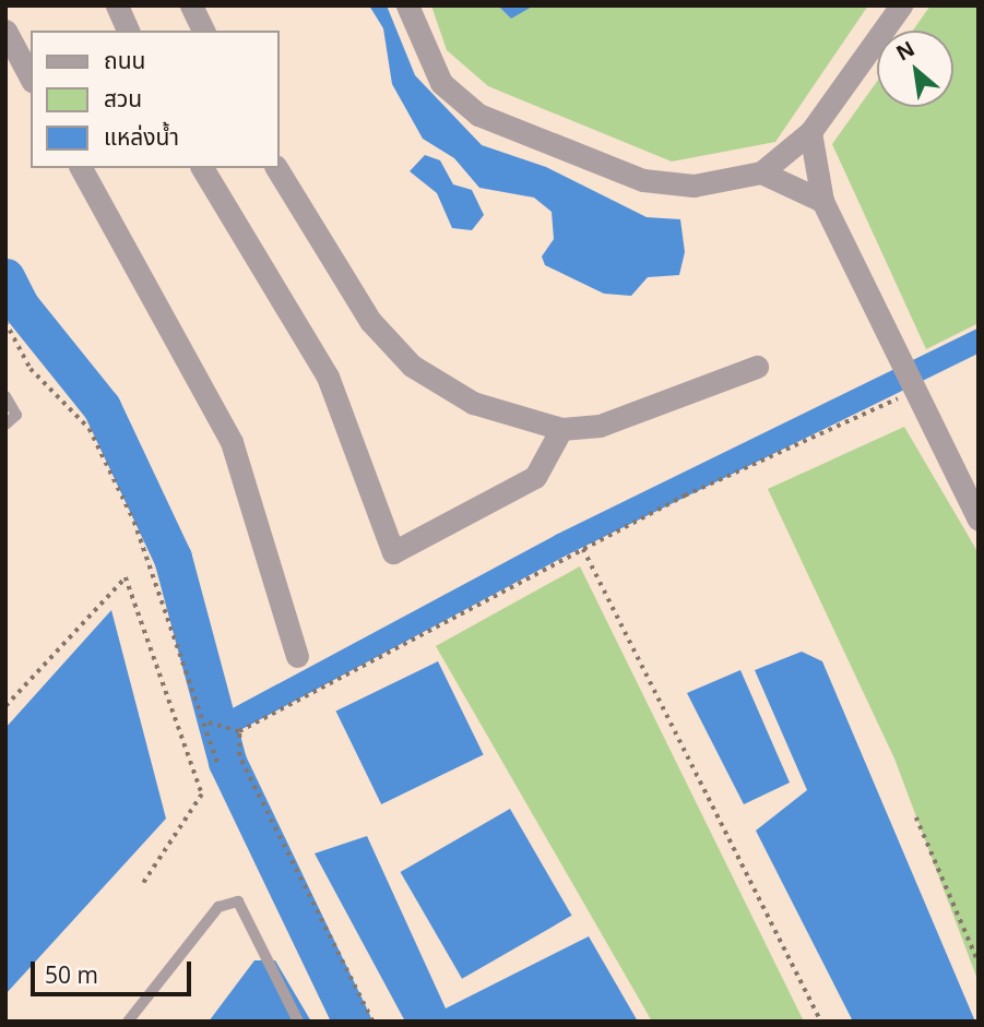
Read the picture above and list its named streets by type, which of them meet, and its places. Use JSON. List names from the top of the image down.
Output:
{
  "legend": ["ถนน", "สวน", "แหล่งน้ำ"],
  "scale_bar": "50 m",
  "north": "top left"
}
